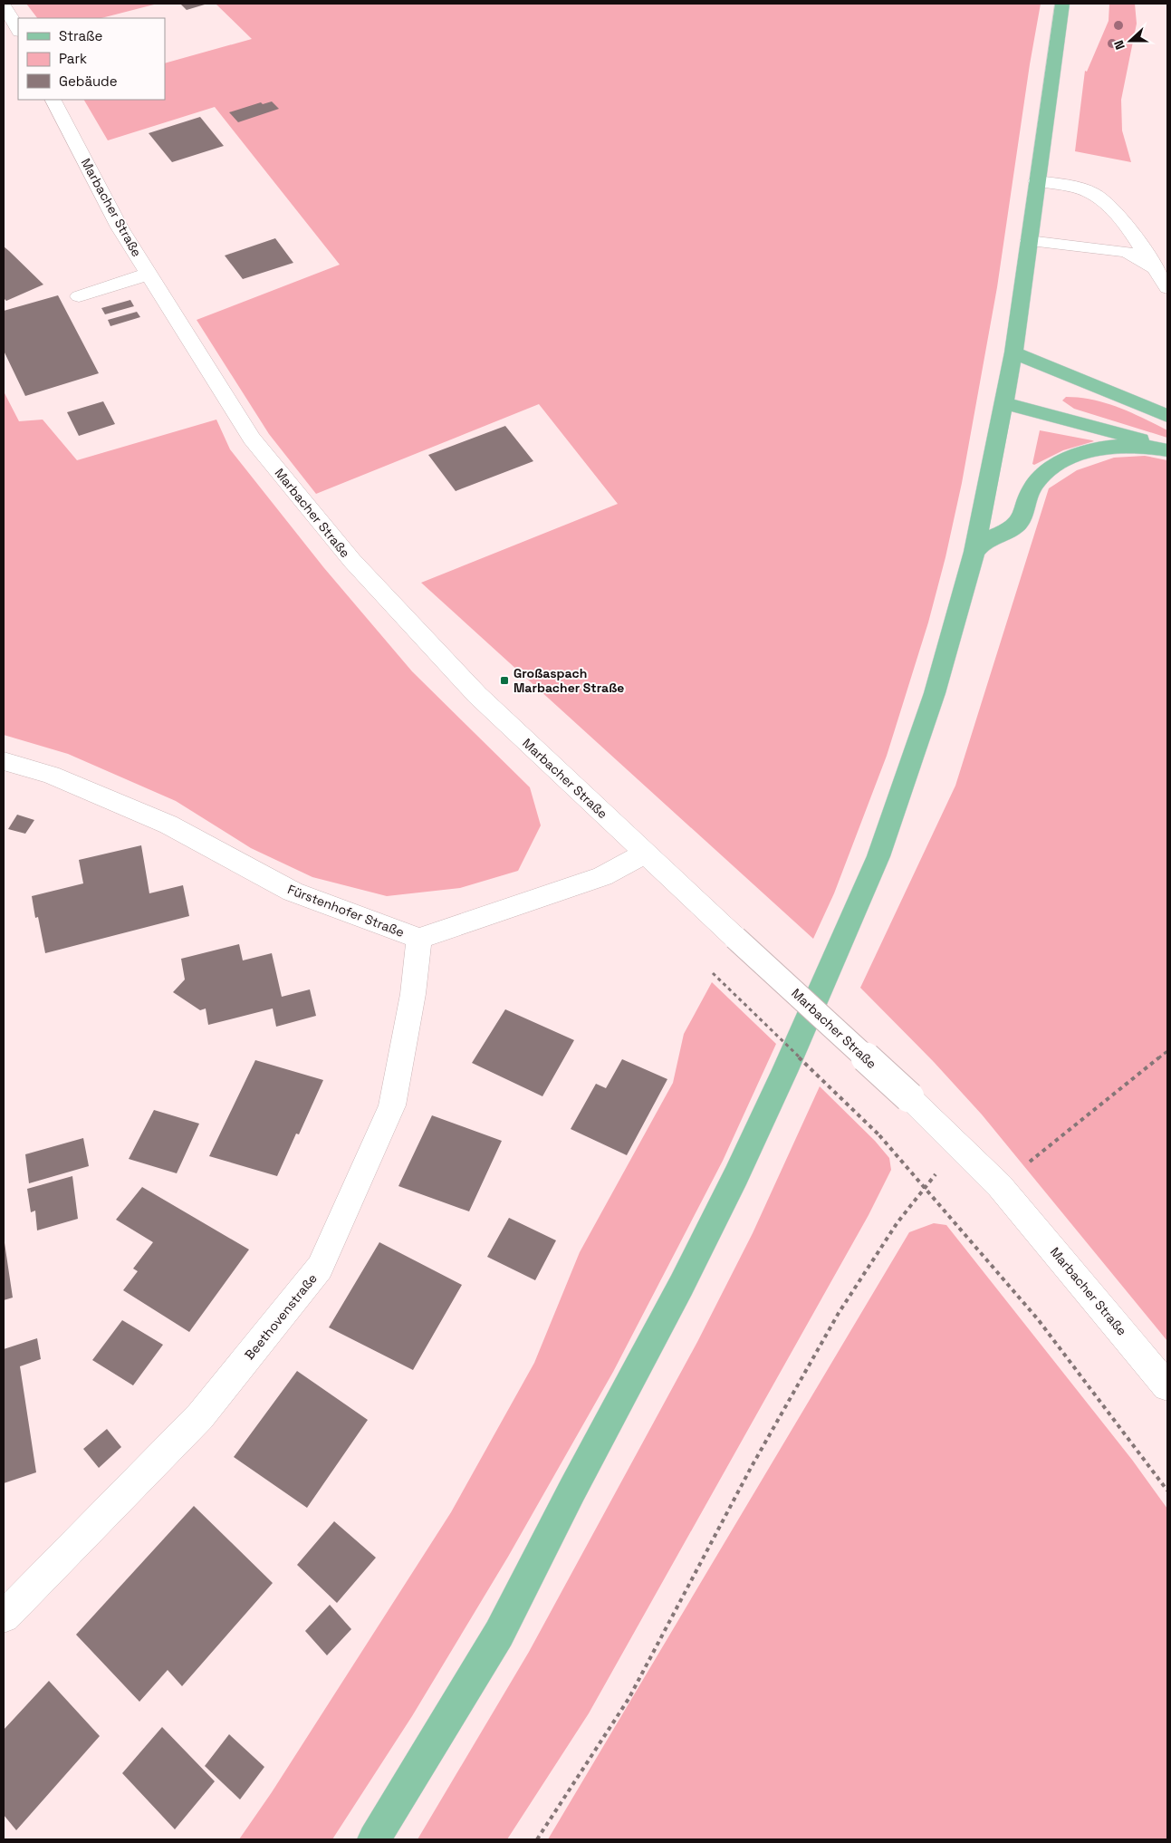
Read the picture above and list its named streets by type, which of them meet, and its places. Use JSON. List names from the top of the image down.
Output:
{
  "streets": {
    "street": ["Marbacher Straße", "Fürstenhofer Straße", "Beethovenstraße"]
  },
  "crossings": [
    ["Marbacher Straße", "Fürstenhofer Straße"],
    ["Fürstenhofer Straße", "Beethovenstraße"]
  ],
  "places": {
    "transit": ["Großaspach Marbacher Straße"]
  },
  "legend": ["Straße", "Park", "Gebäude"],
  "north": "left"
}
